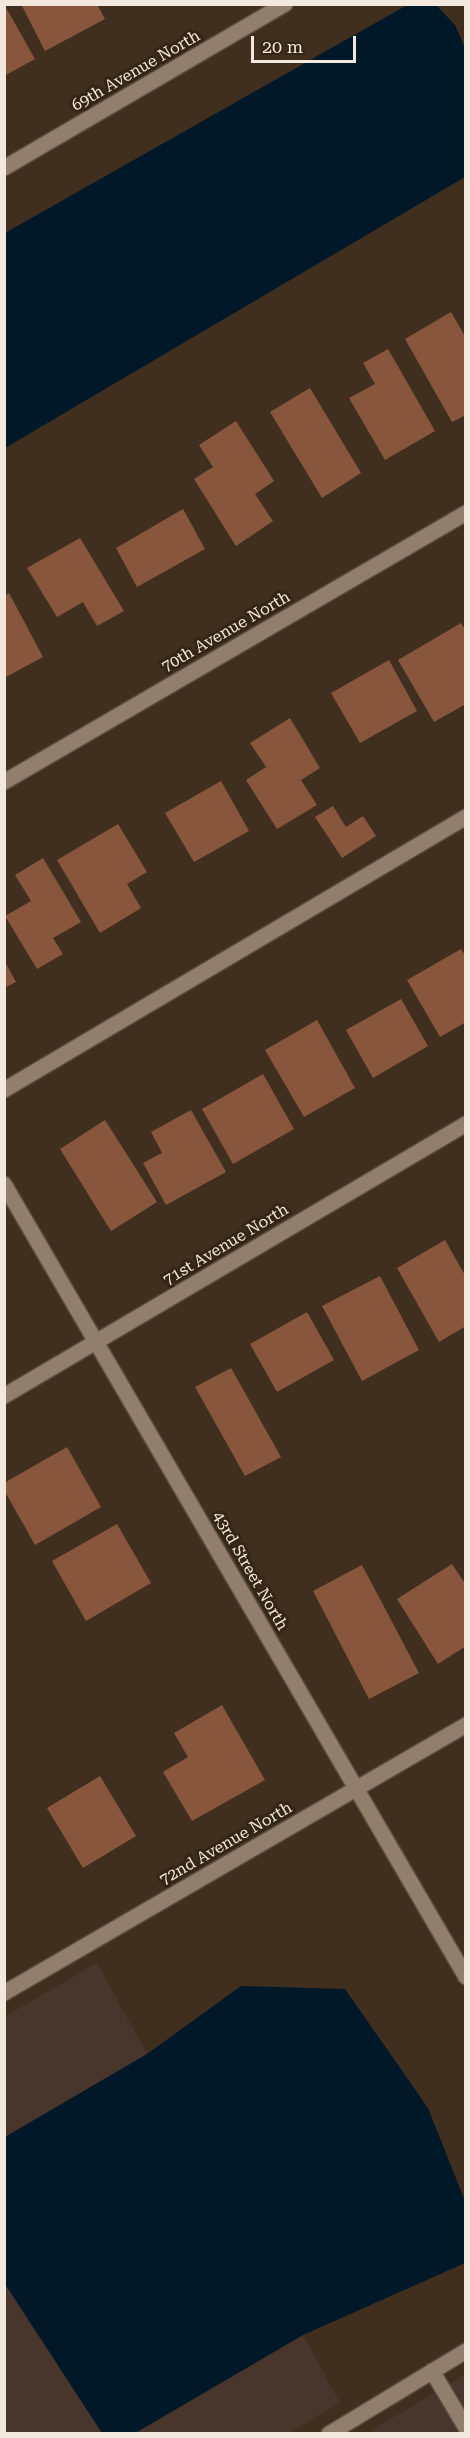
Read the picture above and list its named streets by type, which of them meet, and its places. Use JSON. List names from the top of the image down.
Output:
{
  "streets": {
    "street": [
      "69th Avenue North",
      "70th Avenue North",
      "71st Avenue North",
      "43rd Street North",
      "72nd Avenue North"
    ]
  },
  "crossings": [
    ["71st Avenue North", "43rd Street North"],
    ["43rd Street North", "72nd Avenue North"]
  ],
  "scale_bar": "20 m"
}
